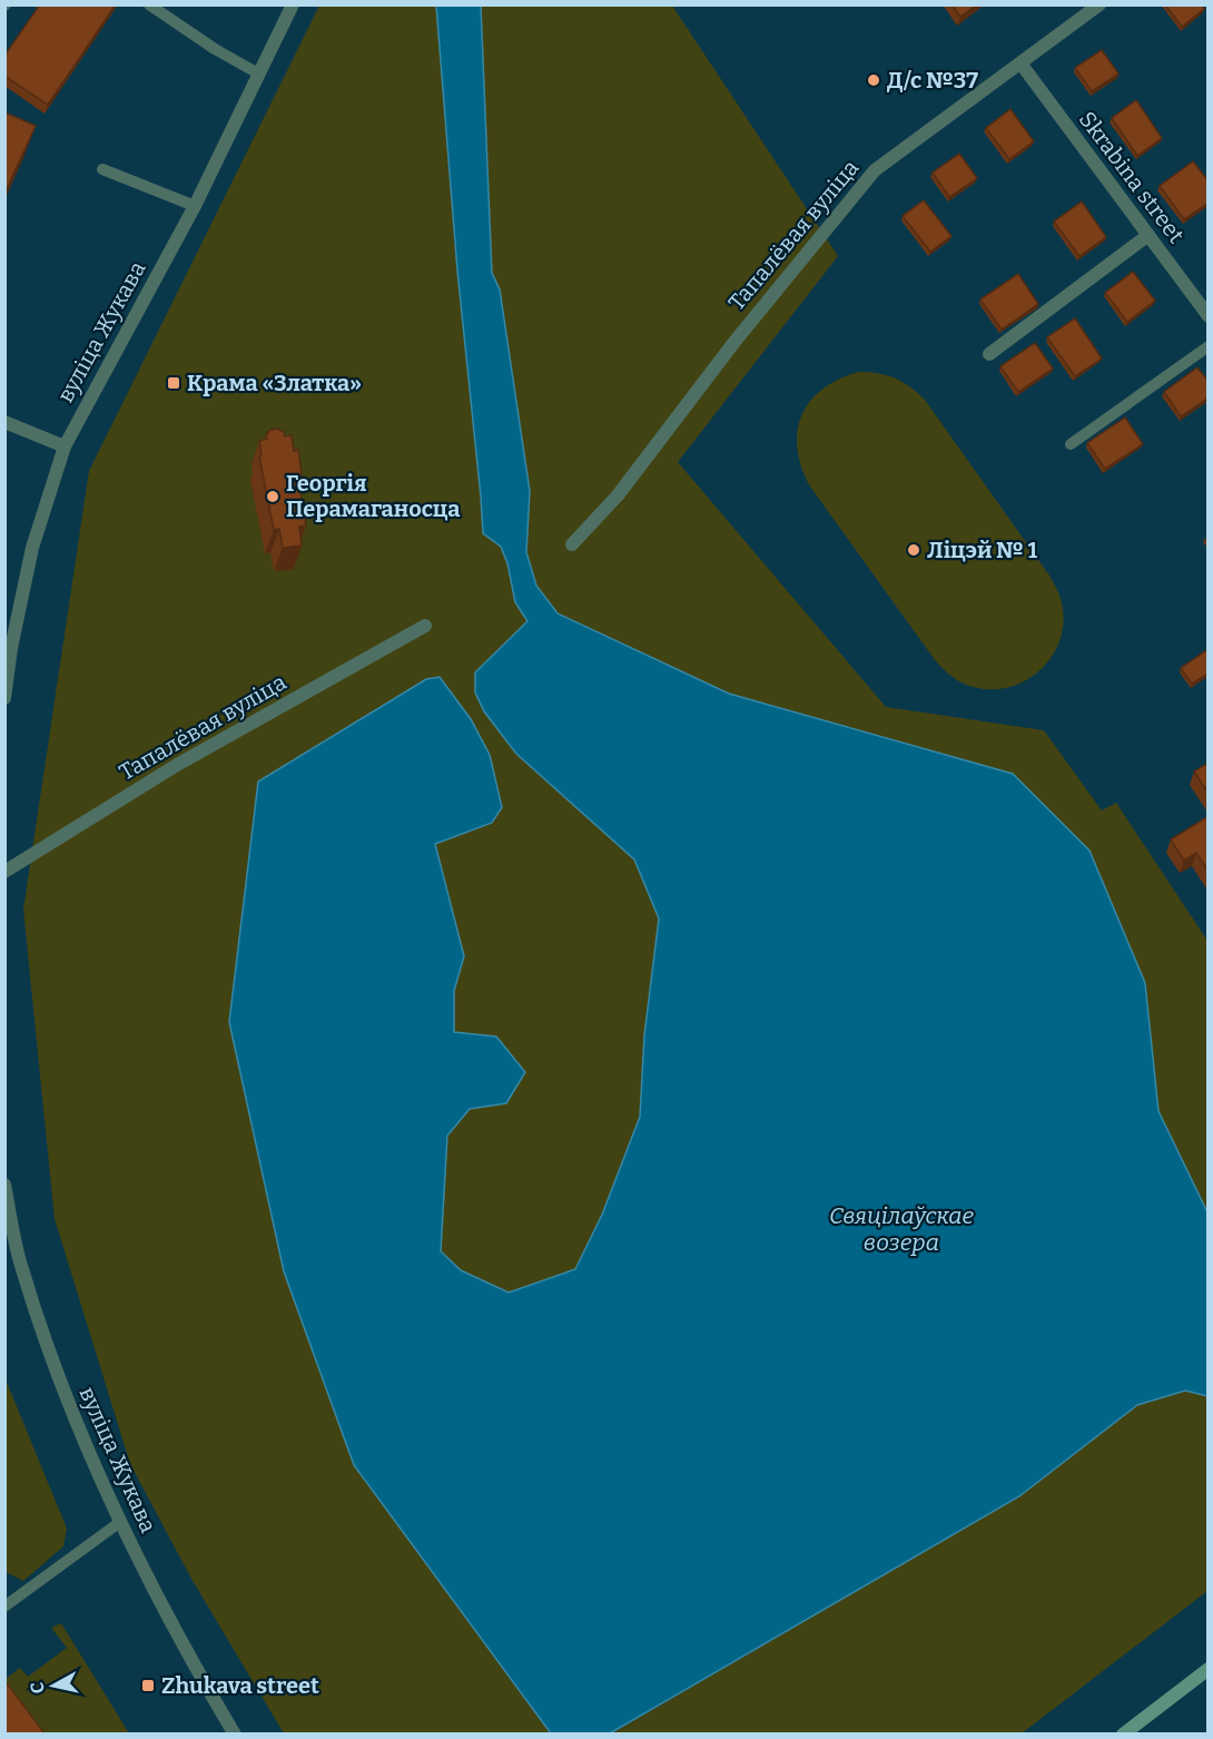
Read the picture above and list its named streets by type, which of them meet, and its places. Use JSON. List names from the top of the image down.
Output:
{
  "streets": {
    "street": ["Skrabina street", "Тапалёвая вуліца", "вуліца Жукава"]
  },
  "crossings": [
    ["Skrabina street", "Тапалёвая вуліца"]
  ],
  "water": ["Свяцілаўскае возера"],
  "places": {
    "other": ["Д/с №37", "Георгія Перамаганосца", "Ліцэй № 1"],
    "transit": ["Крама «Златка»", "Zhukava street"]
  },
  "north": "left"
}
